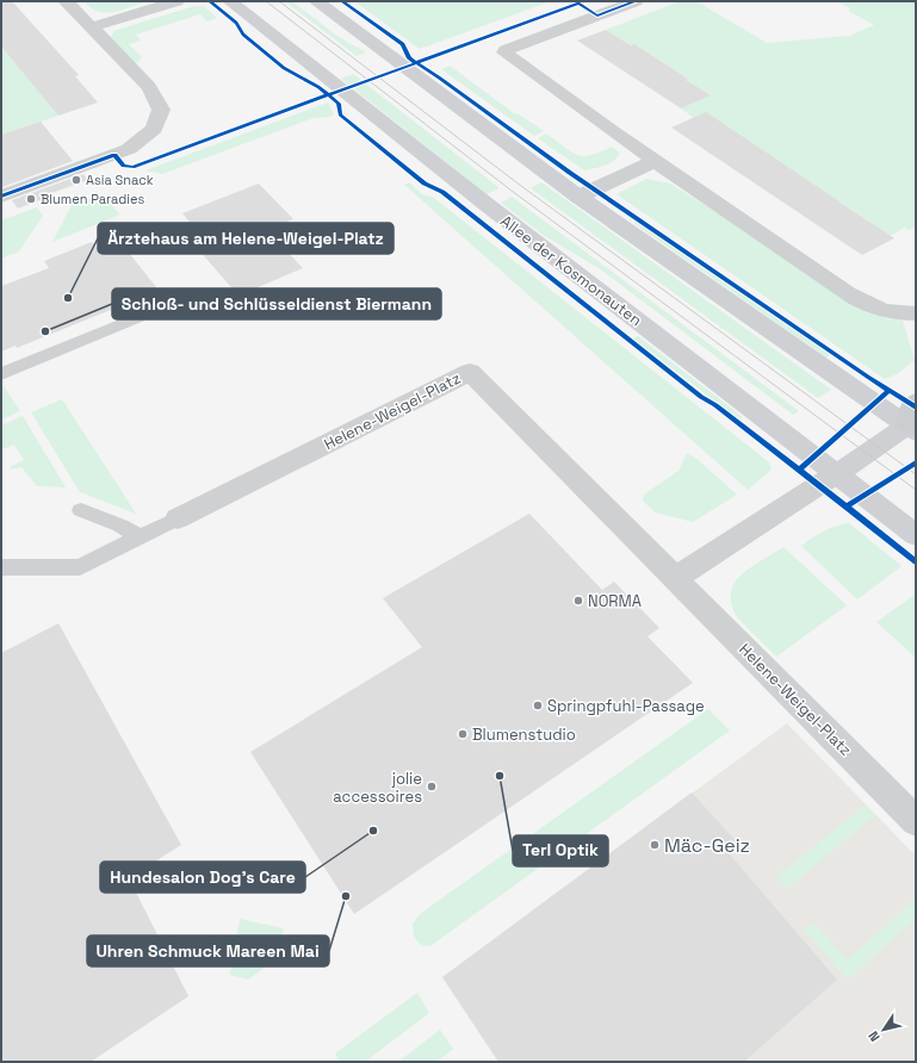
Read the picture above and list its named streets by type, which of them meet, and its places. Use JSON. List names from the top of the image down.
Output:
{
  "streets": {
    "main road": ["Allee der Kosmonauten"],
    "street": ["Helene-Weigel-Platz"]
  },
  "places": [
    "Asia Snack",
    "Blumen Paradies",
    "Ärztehaus am Helene-Weigel-Platz",
    "Schloß- und Schlüsseldienst Biermann",
    "NORMA",
    "Springpfuhl-Passage",
    "Blumenstudio",
    "Terl Optik",
    "jolie accessoires",
    "Hundesalon Dog’s Care",
    "Mäc-Geiz",
    "Uhren Schmuck Mareen Mai"
  ],
  "north": "bottom left"
}
